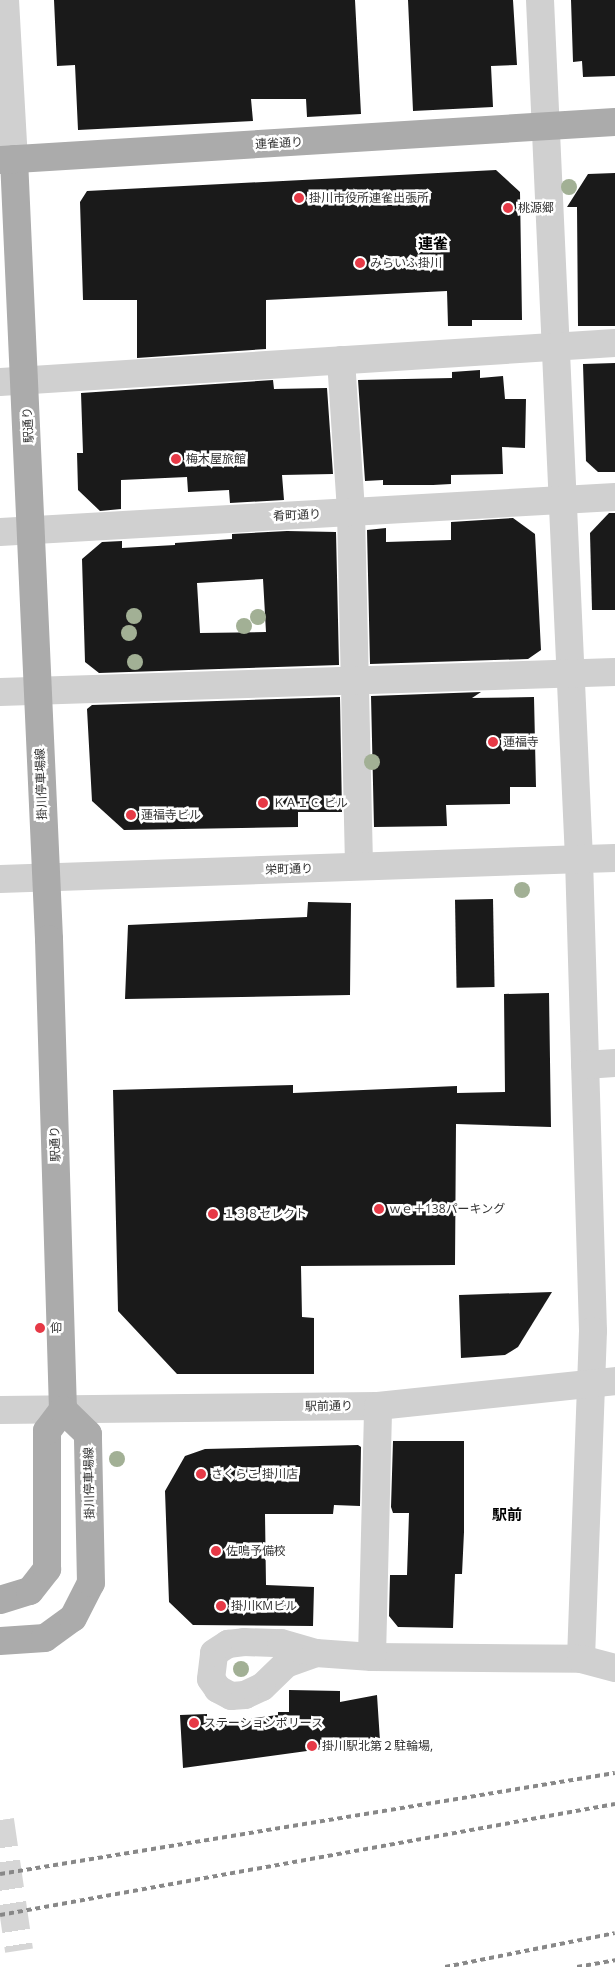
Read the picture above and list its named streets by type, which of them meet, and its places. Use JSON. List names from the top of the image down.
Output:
{
  "streets": {
    "main road": ["連雀通り", "駅通り", "掛川停車場線"],
    "street": ["肴町通り", "栄町通り", "駅前通り"]
  },
  "crossings": [
    ["連雀通り", "駅通り"],
    ["駅通り", "肴町通り"],
    ["駅通り", "掛川停車場線"],
    ["駅通り", "栄町通り"],
    ["駅通り", "駅前通り"],
    ["掛川停車場線", "栄町通り"],
    ["掛川停車場線", "駅前通り"]
  ],
  "districts": ["連雀", "駅前"],
  "places": [
    "掛川市役所連雀出張所",
    "桃源郷",
    "みらいふ掛川",
    "梅木屋旅館",
    "蓮福寺",
    "ＫＡＩＣ ビル",
    "蓮福寺ビル",
    "ｗｅ＋138パーキング",
    "１３８セレクト",
    "仰",
    "さくらこ 掛川店",
    "佐鳴予備校",
    "掛川KMビル",
    "ステーションポリース",
    "掛川駅北第２駐輪場,"
  ]
}
